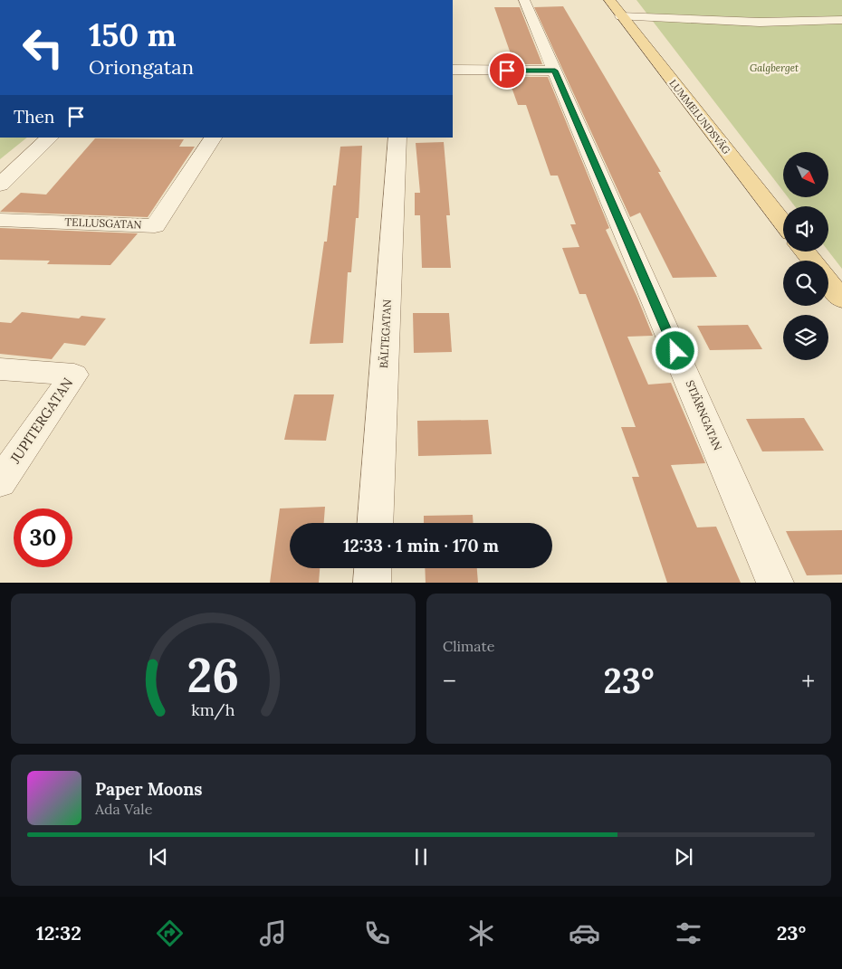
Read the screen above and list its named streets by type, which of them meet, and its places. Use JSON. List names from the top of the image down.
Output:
{
  "streets": {
    "main road": ["LUMMELUNDSVÄG"],
    "street": [
      "TELLUSGATAN",
      "BÄLTEGATAN",
      "STJÄRNGATAN",
      "JUPITERGATAN"
    ]
  },
  "parks": ["Galgberget"],
  "north": "bottom right",
  "page": {
    "turn": ["150 m", "Oriongatan"],
    "then": "Then",
    "limit": "30",
    "trip": "12:33 · 1 min · 170 m",
    "tile": "Climate",
    "heat": ["−", "23°", "+"],
    "song": ["Paper Moons", "Ada Vale"],
    "tabs": ["12:32", "23°"],
    "gauge": ["26", "km/h"]
  }
}
